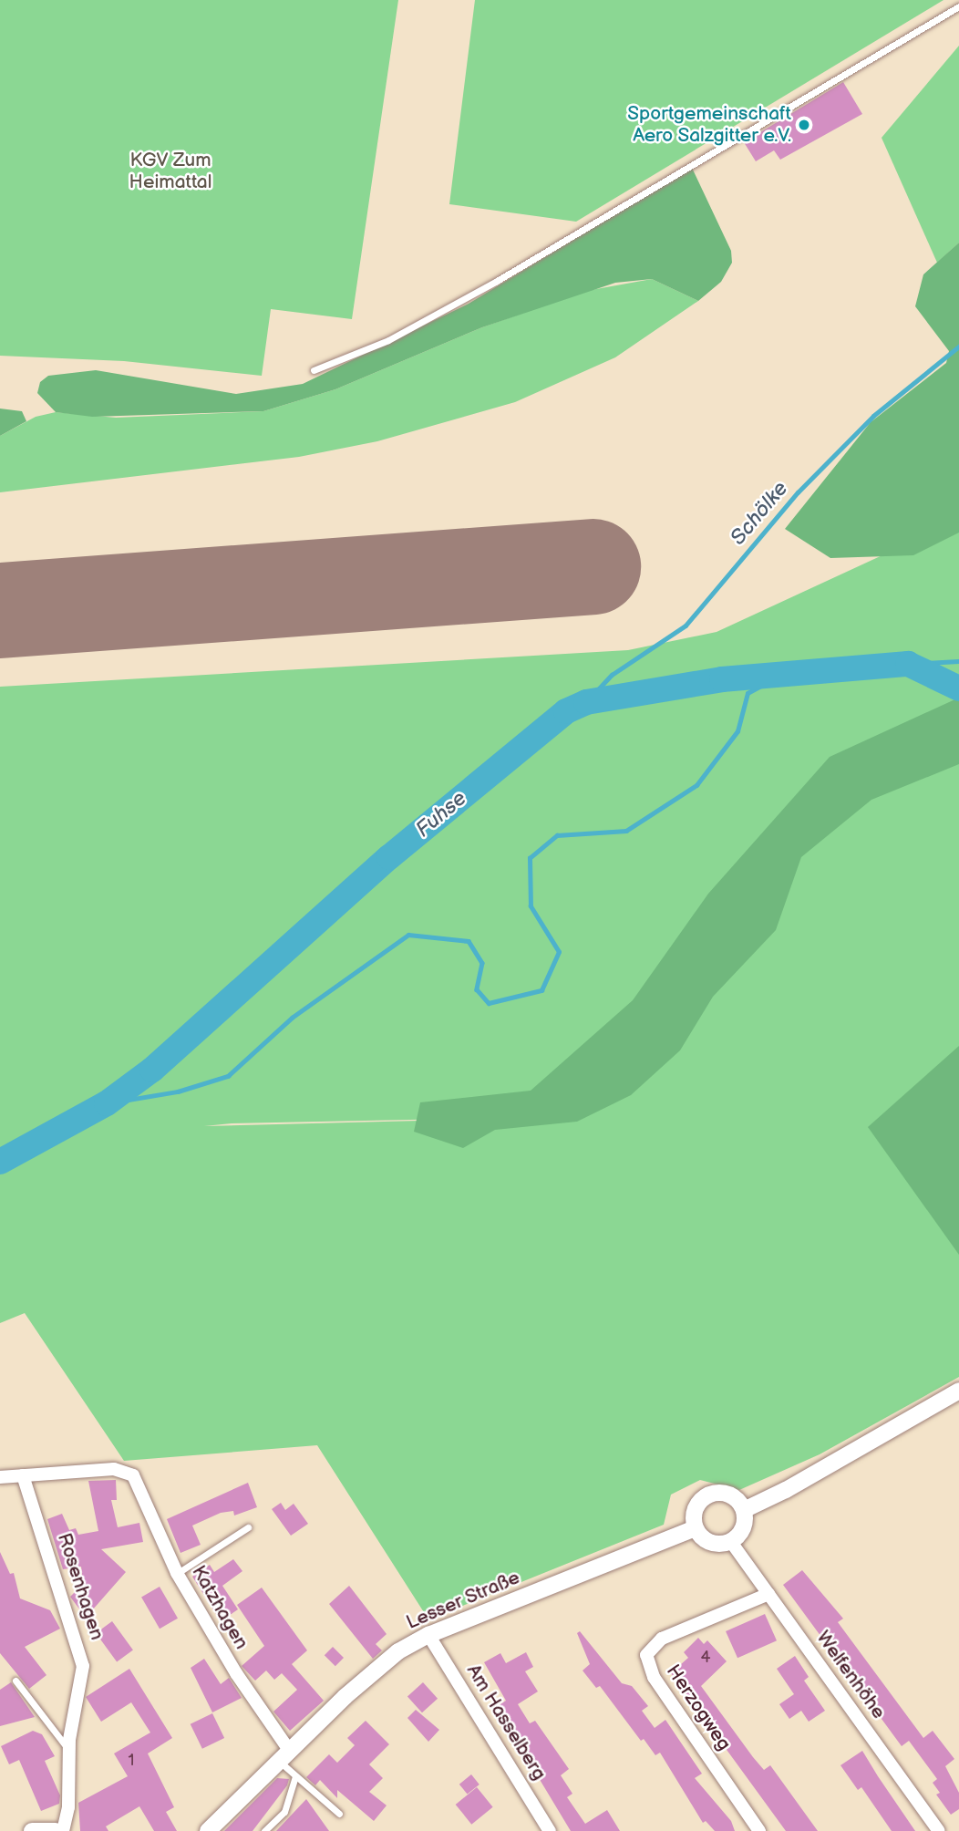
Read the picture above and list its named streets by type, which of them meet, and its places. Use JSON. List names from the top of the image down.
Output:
{
  "streets": {
    "street": [
      "Rosenhagen",
      "Lesser Straße",
      "Katzhagen",
      "Welfenhöhe",
      "Herzogweg",
      "Am Hasselberg"
    ]
  },
  "crossings": [
    ["Rosenhagen", "Katzhagen"],
    ["Lesser Straße", "Katzhagen"],
    ["Lesser Straße", "Welfenhöhe"],
    ["Lesser Straße", "Am Hasselberg"],
    ["Welfenhöhe", "Herzogweg"]
  ],
  "water": ["Schölke", "Fuhse"],
  "parks": ["KGV Zum Heimattal"],
  "places": ["Sportgemeinschaft Aero Salzgitter e.V."],
  "house_numbers": ["4", "1"]
}
